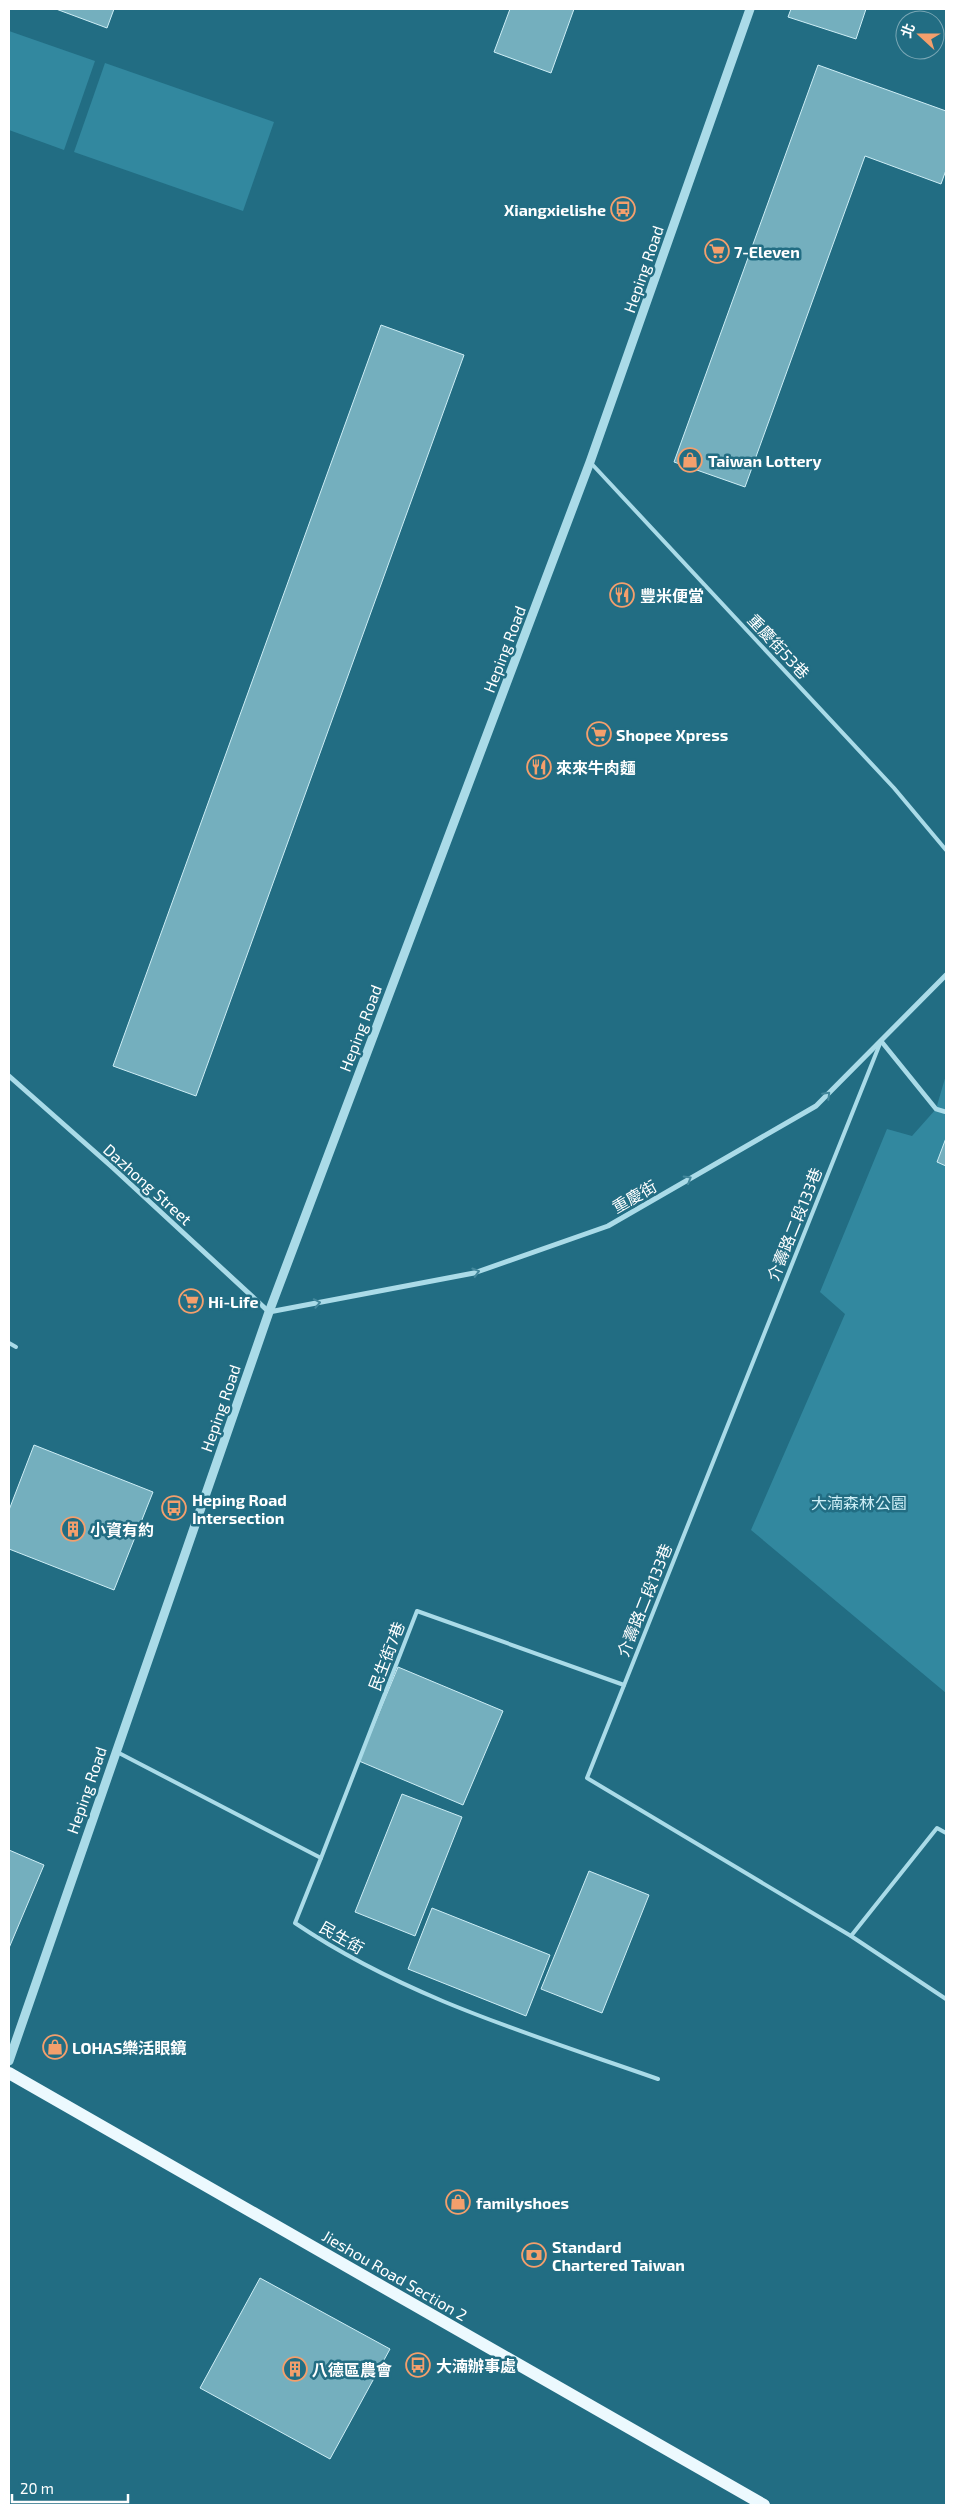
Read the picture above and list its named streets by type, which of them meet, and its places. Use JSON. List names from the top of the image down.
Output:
{
  "streets": {
    "main road": ["Jieshou Road Section 2"],
    "street": ["Heping Road", "Dazhong Street", "重慶街"],
    "lane": [
      "重慶街53巷",
      "介壽路二段133巷",
      "民生街7巷",
      "民生街"
    ]
  },
  "crossings": [
    ["Heping Road", "重慶街53巷"],
    ["Heping Road", "Dazhong Street"],
    ["Heping Road", "重慶街"],
    ["Dazhong Street", "重慶街"],
    ["重慶街", "介壽路二段133巷"],
    ["介壽路二段133巷", "民生街7巷"],
    ["民生街7巷", "民生街"]
  ],
  "one_way": ["重慶街"],
  "parks": ["大湳森林公園"],
  "places": {
    "bus stop": ["Xiangxielishe", "Heping Road Intersection", "大湳辦事處"],
    "supermarket": ["7-Eleven", "Shopee Xpress", "Hi-Life"],
    "shop": ["Taiwan Lottery", "LOHAS樂活眼鏡", "familyshoes"],
    "restaurant": ["豐米便當", "來來牛肉麵"],
    "building": ["小資有約", "八德區農會"],
    "bank": ["Standard Chartered Taiwan"]
  },
  "scale_bar": "20 m",
  "north": "left"
}
